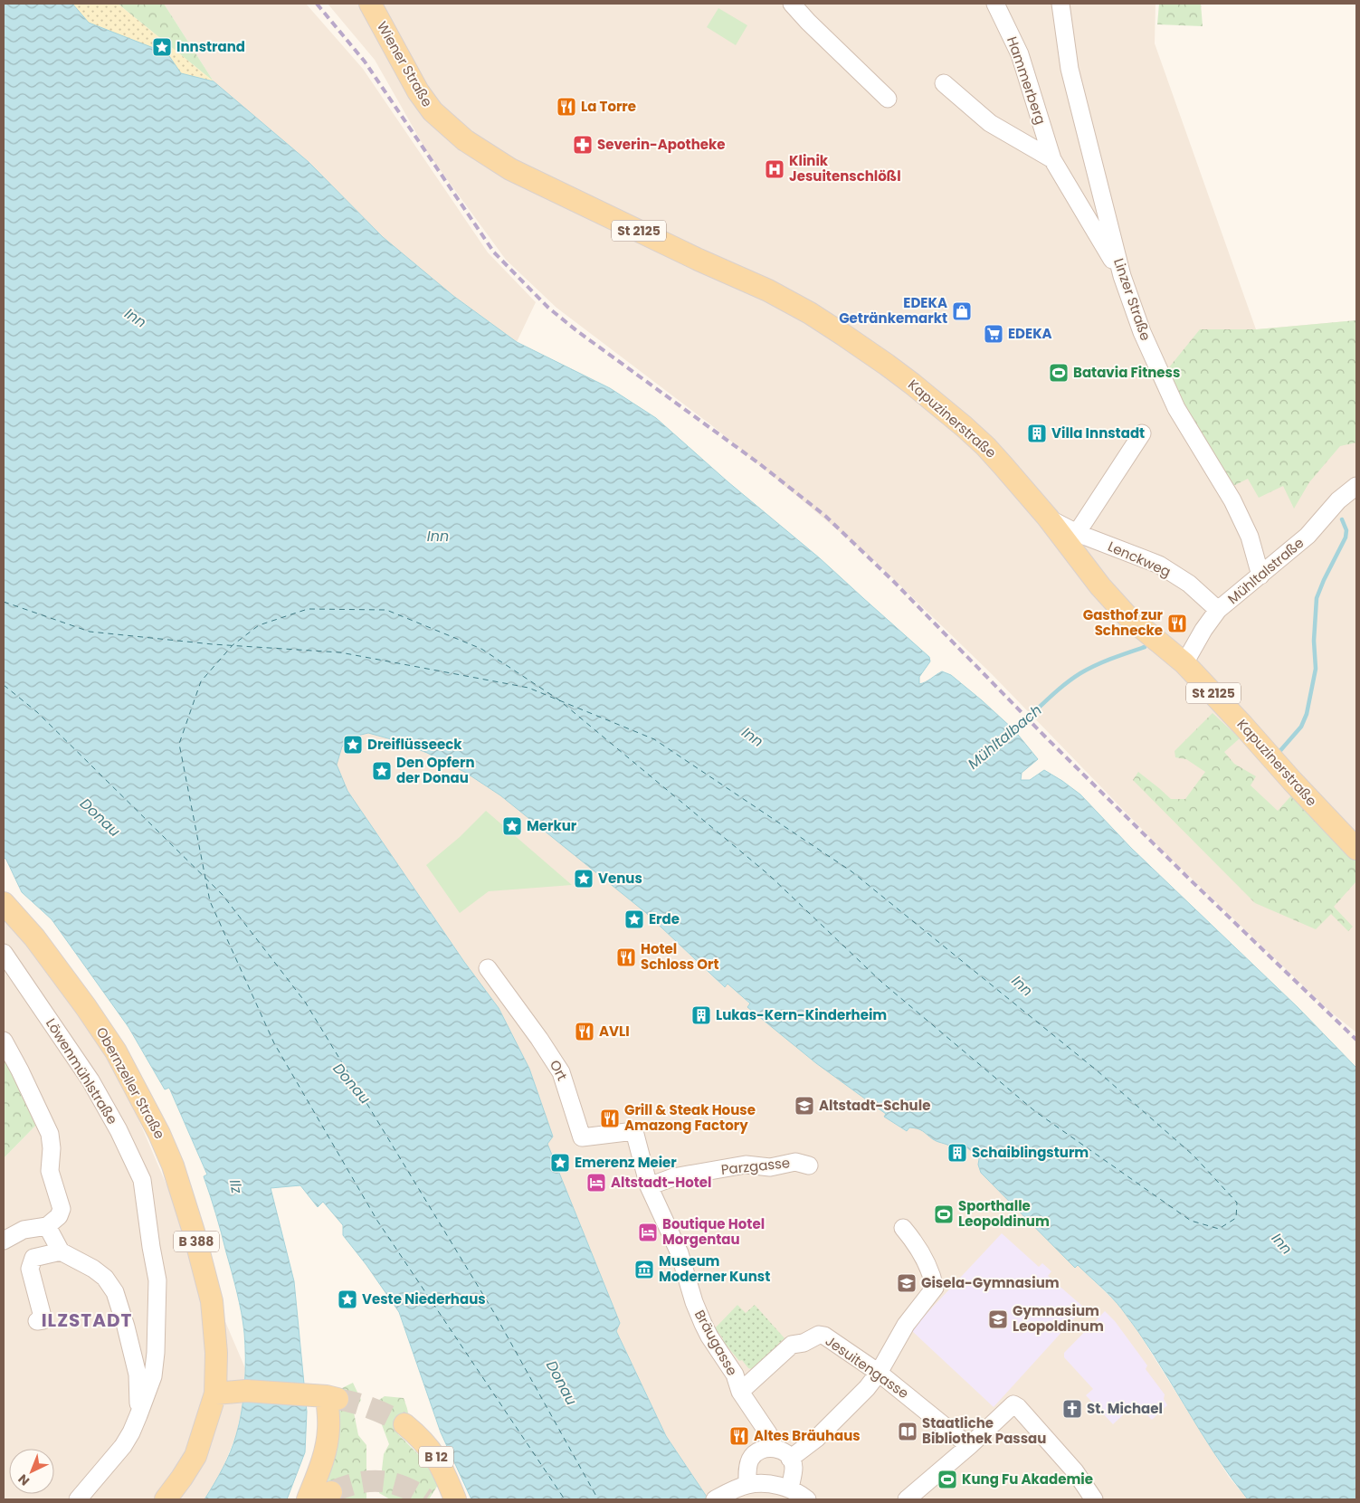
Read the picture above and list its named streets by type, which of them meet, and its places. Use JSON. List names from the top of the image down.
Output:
{
  "streets": {
    "main road": [
      "Wiener Straße",
      "St 2125",
      "Kapuzinerstraße",
      "Obernzeller Straße",
      "B 388",
      "B 12"
    ],
    "street": [
      "Hammerberg",
      "Linzer Straße",
      "Lenckweg",
      "Mühltalstraße",
      "Ort",
      "Löwenmühlstraße",
      "Parzgasse",
      "Bräugasse",
      "Jesuitengasse"
    ]
  },
  "crossings": [
    ["Wiener Straße", "Kapuzinerstraße"],
    ["Hammerberg", "Linzer Straße"],
    ["Linzer Straße", "Mühltalstraße"],
    ["Kapuzinerstraße", "Lenckweg"],
    ["Kapuzinerstraße", "Mühltalstraße"],
    ["Lenckweg", "Mühltalstraße"],
    ["Ort", "Bräugasse"],
    ["Parzgasse", "Bräugasse"],
    ["Bräugasse", "Jesuitengasse"]
  ],
  "districts": ["ILZSTADT"],
  "water": [
    "Inn",
    "Mühltalbach",
    "Donau",
    "Ilz"
  ],
  "places": {
    "place": [
      "Innstrand",
      "Dreiflüsseeck",
      "Den Opfern der Donau",
      "Merkur",
      "Venus",
      "Erde",
      "Emerenz Meier",
      "Veste Niederhaus"
    ],
    "restaurant": [
      "La Torre",
      "Gasthof zur Schnecke",
      "Hotel Schloss Ort",
      "AVLI",
      "Grill & Steak House Amazong Factory",
      "Altes Bräuhaus"
    ],
    "pharmacy": ["Severin-Apotheke"],
    "hospital": ["Klinik Jesuitenschlößl"],
    "shop": ["EDEKA Getränkemarkt"],
    "supermarket": ["EDEKA"],
    "sports": ["Batavia Fitness", "Sporthalle Leopoldinum", "Kung Fu Akademie"],
    "building": ["Villa Innstadt", "Lukas-Kern-Kinderheim", "Schaiblingsturm"],
    "school or university": ["Altstadt-Schule", "Gisela-Gymnasium", "Gymnasium Leopoldinum"],
    "hotel": ["Altstadt-Hotel", "Boutique Hotel Morgentau"],
    "museum": ["Museum Moderner Kunst"],
    "church": ["St. Michael"],
    "library": ["Staatliche Bibliothek Passau"]
  },
  "north": "bottom left"
}
